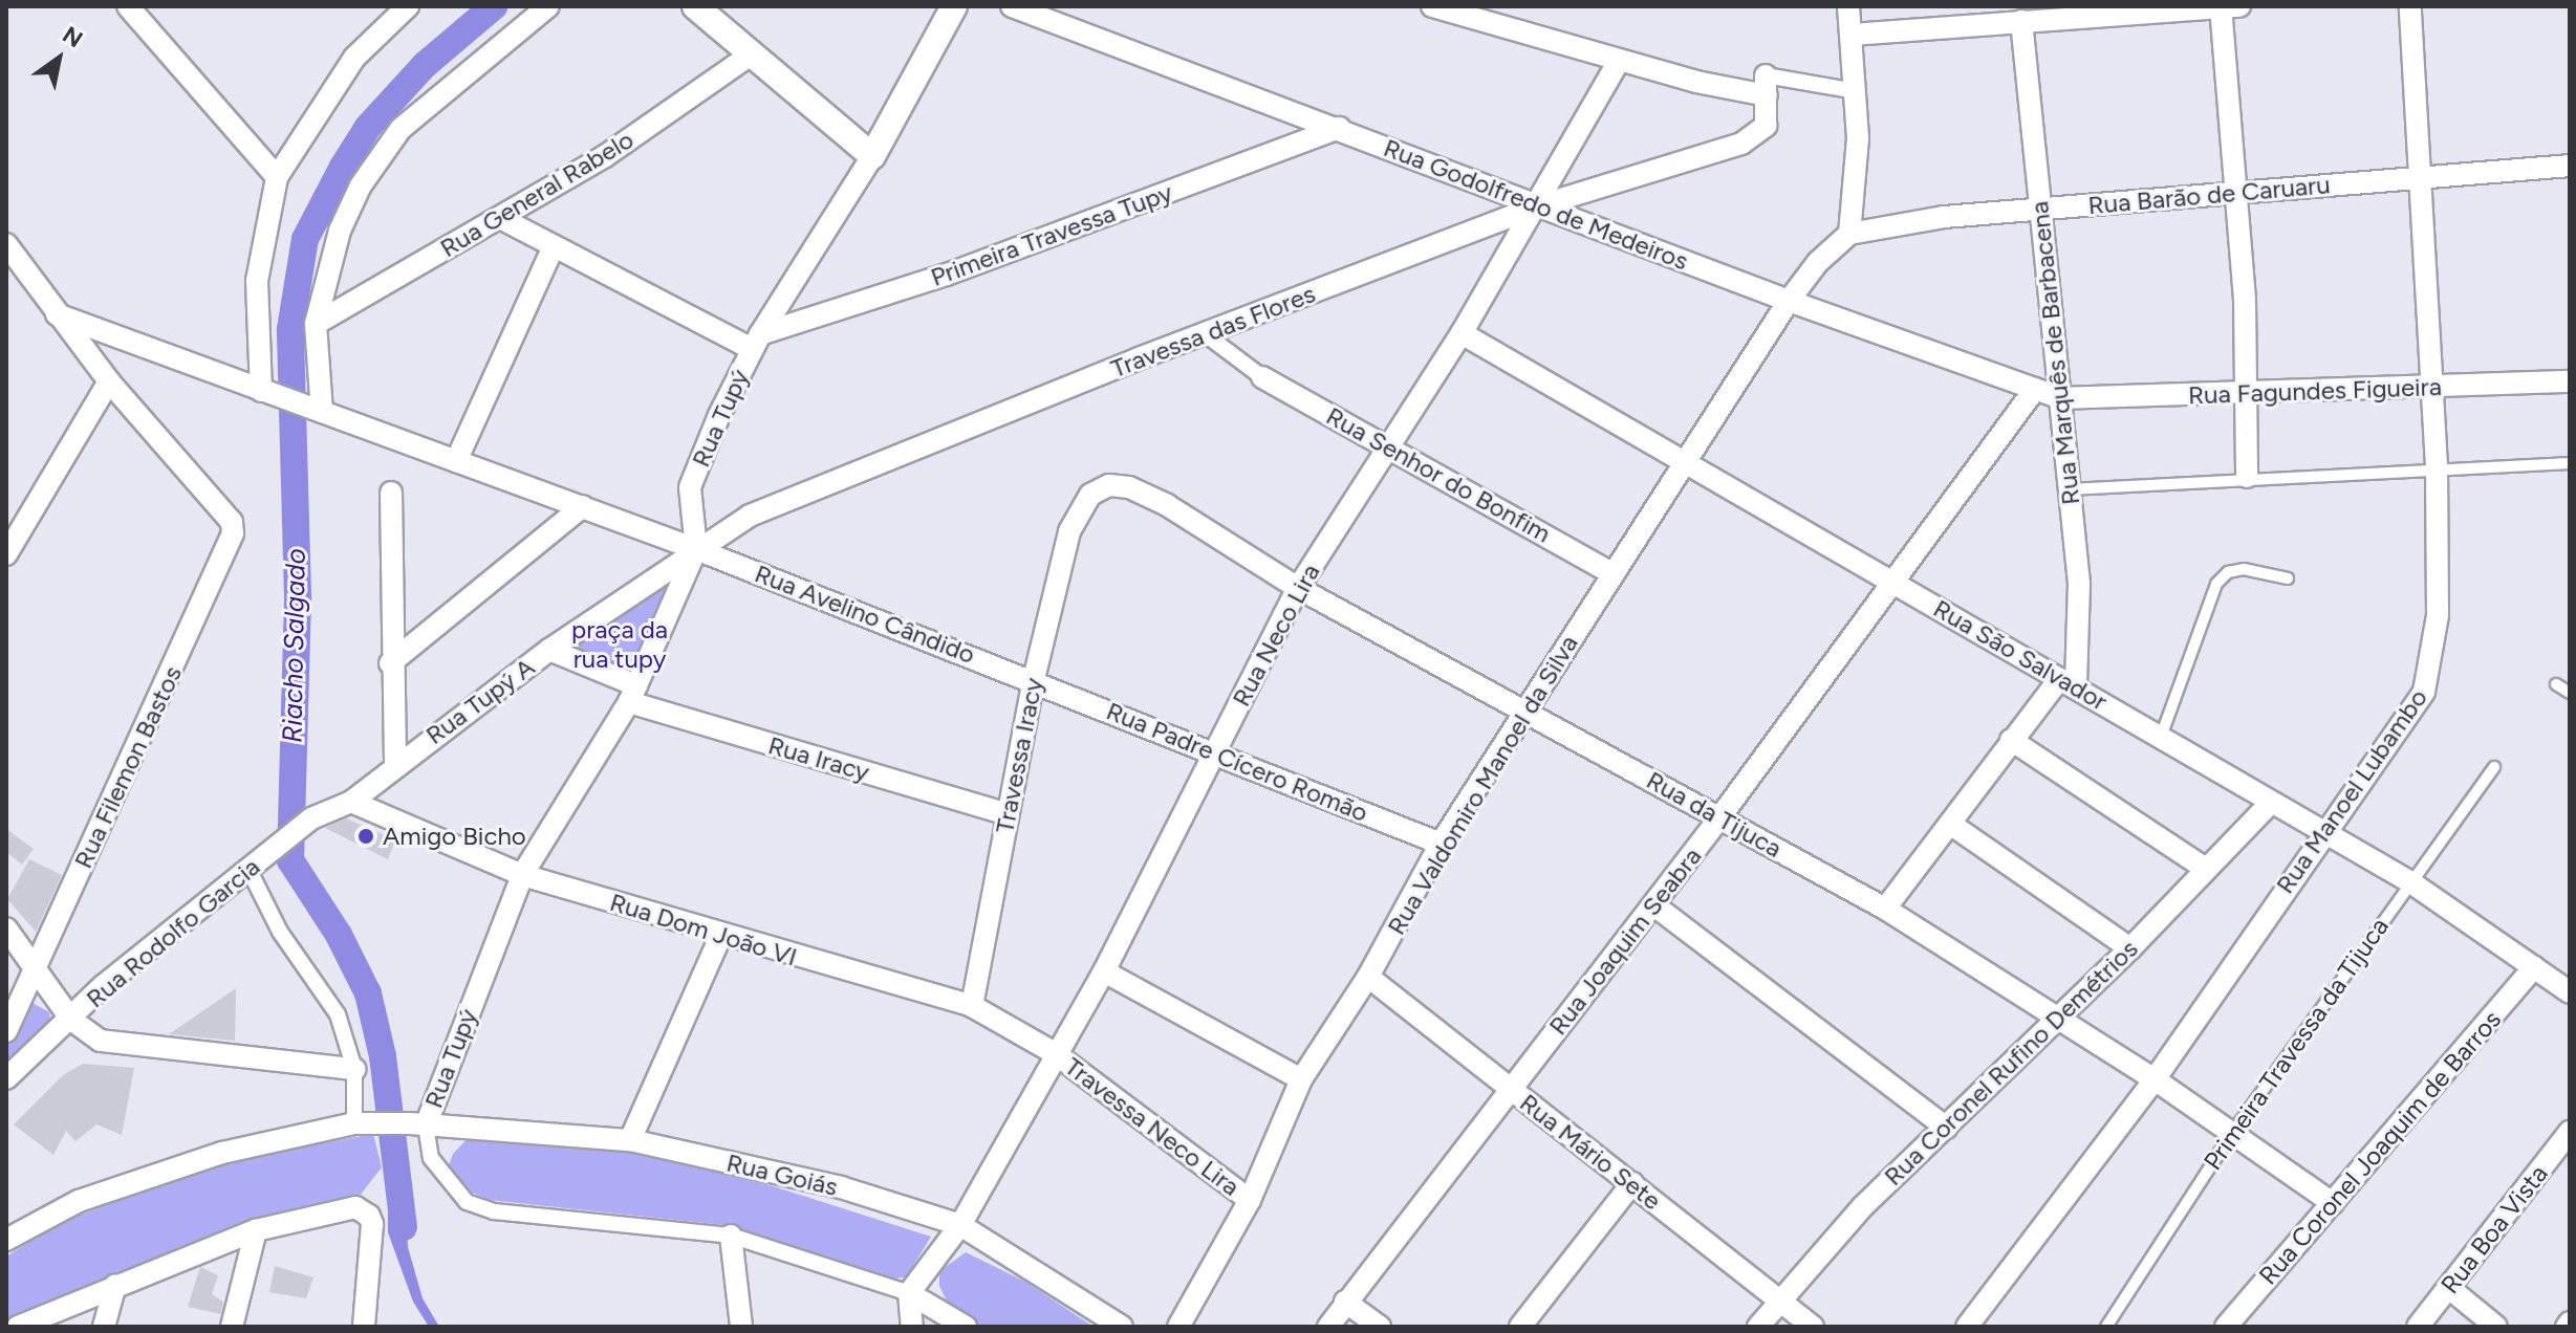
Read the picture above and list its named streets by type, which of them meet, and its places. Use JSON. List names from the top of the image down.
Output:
{
  "streets": {
    "street": [
      "Rua General Rabelo",
      "Rua Barão de Caruaru",
      "Rua Godolfredo de Medeiros",
      "Primeira Travessa Tupy",
      "Travessa das Flores",
      "Rua Marquês de Barbacena",
      "Rua Fagundes Figueira",
      "Rua Tupý",
      "Rua Senhor do Bonfim",
      "Rua Avelino Cândido",
      "Rua Neco Lira",
      "Rua São Salvador",
      "Rua Tupý A",
      "Travessa Iracy",
      "Rua Iracy",
      "Rua Padre Cícero Romão",
      "Rua Filemon Bastos",
      "Rua Valdomiro Manoel da Silva",
      "Rua Manoel Lubambo",
      "Rua da Tijuca",
      "Rua Dom João VI",
      "Rua Rodolfo Garcia",
      "Rua Joaquim Seabra",
      "Rua Coronel Rufino Demétrios",
      "Travessa Neco Lira",
      "Rua Coronel Joaquim de Barros",
      "Rua Mário Sete",
      "Rua Goiás",
      "Rua Boa Vista"
    ],
    "lane": ["Primeira Travessa da Tijuca"]
  },
  "crossings": [
    ["Rua Barão de Caruaru", "Rua Marquês de Barbacena"],
    ["Rua Barão de Caruaru", "Rua Valdomiro Manoel da Silva"],
    ["Rua Barão de Caruaru", "Rua Manoel Lubambo"],
    ["Rua Godolfredo de Medeiros", "Primeira Travessa Tupy"],
    ["Rua Godolfredo de Medeiros", "Travessa das Flores"],
    ["Rua Godolfredo de Medeiros", "Rua Marquês de Barbacena"],
    ["Rua Godolfredo de Medeiros", "Rua Fagundes Figueira"],
    ["Rua Godolfredo de Medeiros", "Rua Neco Lira"],
    ["Rua Godolfredo de Medeiros", "Rua Valdomiro Manoel da Silva"],
    ["Rua Godolfredo de Medeiros", "Rua Joaquim Seabra"],
    ["Primeira Travessa Tupy", "Rua Tupý"],
    ["Travessa das Flores", "Rua Tupý"],
    ["Travessa das Flores", "Rua Avelino Cândido"],
    ["Travessa das Flores", "Rua Neco Lira"],
    ["Travessa das Flores", "Rua Tupý A"],
    ["Rua Marquês de Barbacena", "Rua Fagundes Figueira"],
    ["Rua Marquês de Barbacena", "Rua São Salvador"],
    ["Rua Fagundes Figueira", "Rua Manoel Lubambo"],
    ["Rua Tupý", "Rua Avelino Cândido"],
    ["Rua Tupý", "Rua Tupý A"],
    ["Rua Tupý", "Rua Iracy"],
    ["Rua Tupý", "Rua Dom João VI"],
    ["Rua Tupý", "Rua Goiás"],
    ["Rua Senhor do Bonfim", "Rua Neco Lira"],
    ["Rua Senhor do Bonfim", "Rua Valdomiro Manoel da Silva"],
    ["Rua Avelino Cândido", "Rua Tupý A"],
    ["Rua Avelino Cândido", "Travessa Iracy"],
    ["Rua Avelino Cândido", "Rua Padre Cícero Romão"],
    ["Rua Neco Lira", "Rua São Salvador"],
    ["Rua Neco Lira", "Rua Padre Cícero Romão"],
    ["Rua Neco Lira", "Rua da Tijuca"],
    ["Rua Neco Lira", "Rua Dom João VI"],
    ["Rua Neco Lira", "Travessa Neco Lira"],
    ["Rua Neco Lira", "Rua Goiás"],
    ["Rua São Salvador", "Rua Valdomiro Manoel da Silva"],
    ["Rua São Salvador", "Rua Manoel Lubambo"],
    ["Rua São Salvador", "Rua Joaquim Seabra"],
    ["Rua São Salvador", "Primeira Travessa da Tijuca"],
    ["Rua São Salvador", "Rua Coronel Rufino Demétrios"],
    ["Rua São Salvador", "Rua Coronel Joaquim de Barros"],
    ["Rua Tupý A", "Rua Iracy"],
    ["Rua Tupý A", "Rua Dom João VI"],
    ["Rua Tupý A", "Rua Rodolfo Garcia"],
    ["Travessa Iracy", "Rua Iracy"],
    ["Travessa Iracy", "Rua Padre Cícero Romão"],
    ["Travessa Iracy", "Rua da Tijuca"],
    ["Travessa Iracy", "Rua Dom João VI"],
    ["Rua Padre Cícero Romão", "Rua Valdomiro Manoel da Silva"],
    ["Rua Valdomiro Manoel da Silva", "Rua da Tijuca"],
    ["Rua Valdomiro Manoel da Silva", "Travessa Neco Lira"],
    ["Rua Valdomiro Manoel da Silva", "Rua Mário Sete"],
    ["Rua Manoel Lubambo", "Rua da Tijuca"],
    ["Rua da Tijuca", "Rua Joaquim Seabra"],
    ["Rua da Tijuca", "Primeira Travessa da Tijuca"],
    ["Rua da Tijuca", "Rua Coronel Rufino Demétrios"],
    ["Rua da Tijuca", "Rua Coronel Joaquim de Barros"],
    ["Rua Dom João VI", "Rua Rodolfo Garcia"],
    ["Rua Dom João VI", "Travessa Neco Lira"],
    ["Rua Joaquim Seabra", "Rua Mário Sete"],
    ["Rua Coronel Rufino Demétrios", "Rua Mário Sete"]
  ],
  "water": ["Riacho Salgado"],
  "parks": ["praça da rua tupy"],
  "places": ["Amigo Bicho"],
  "north": "top right"
}
